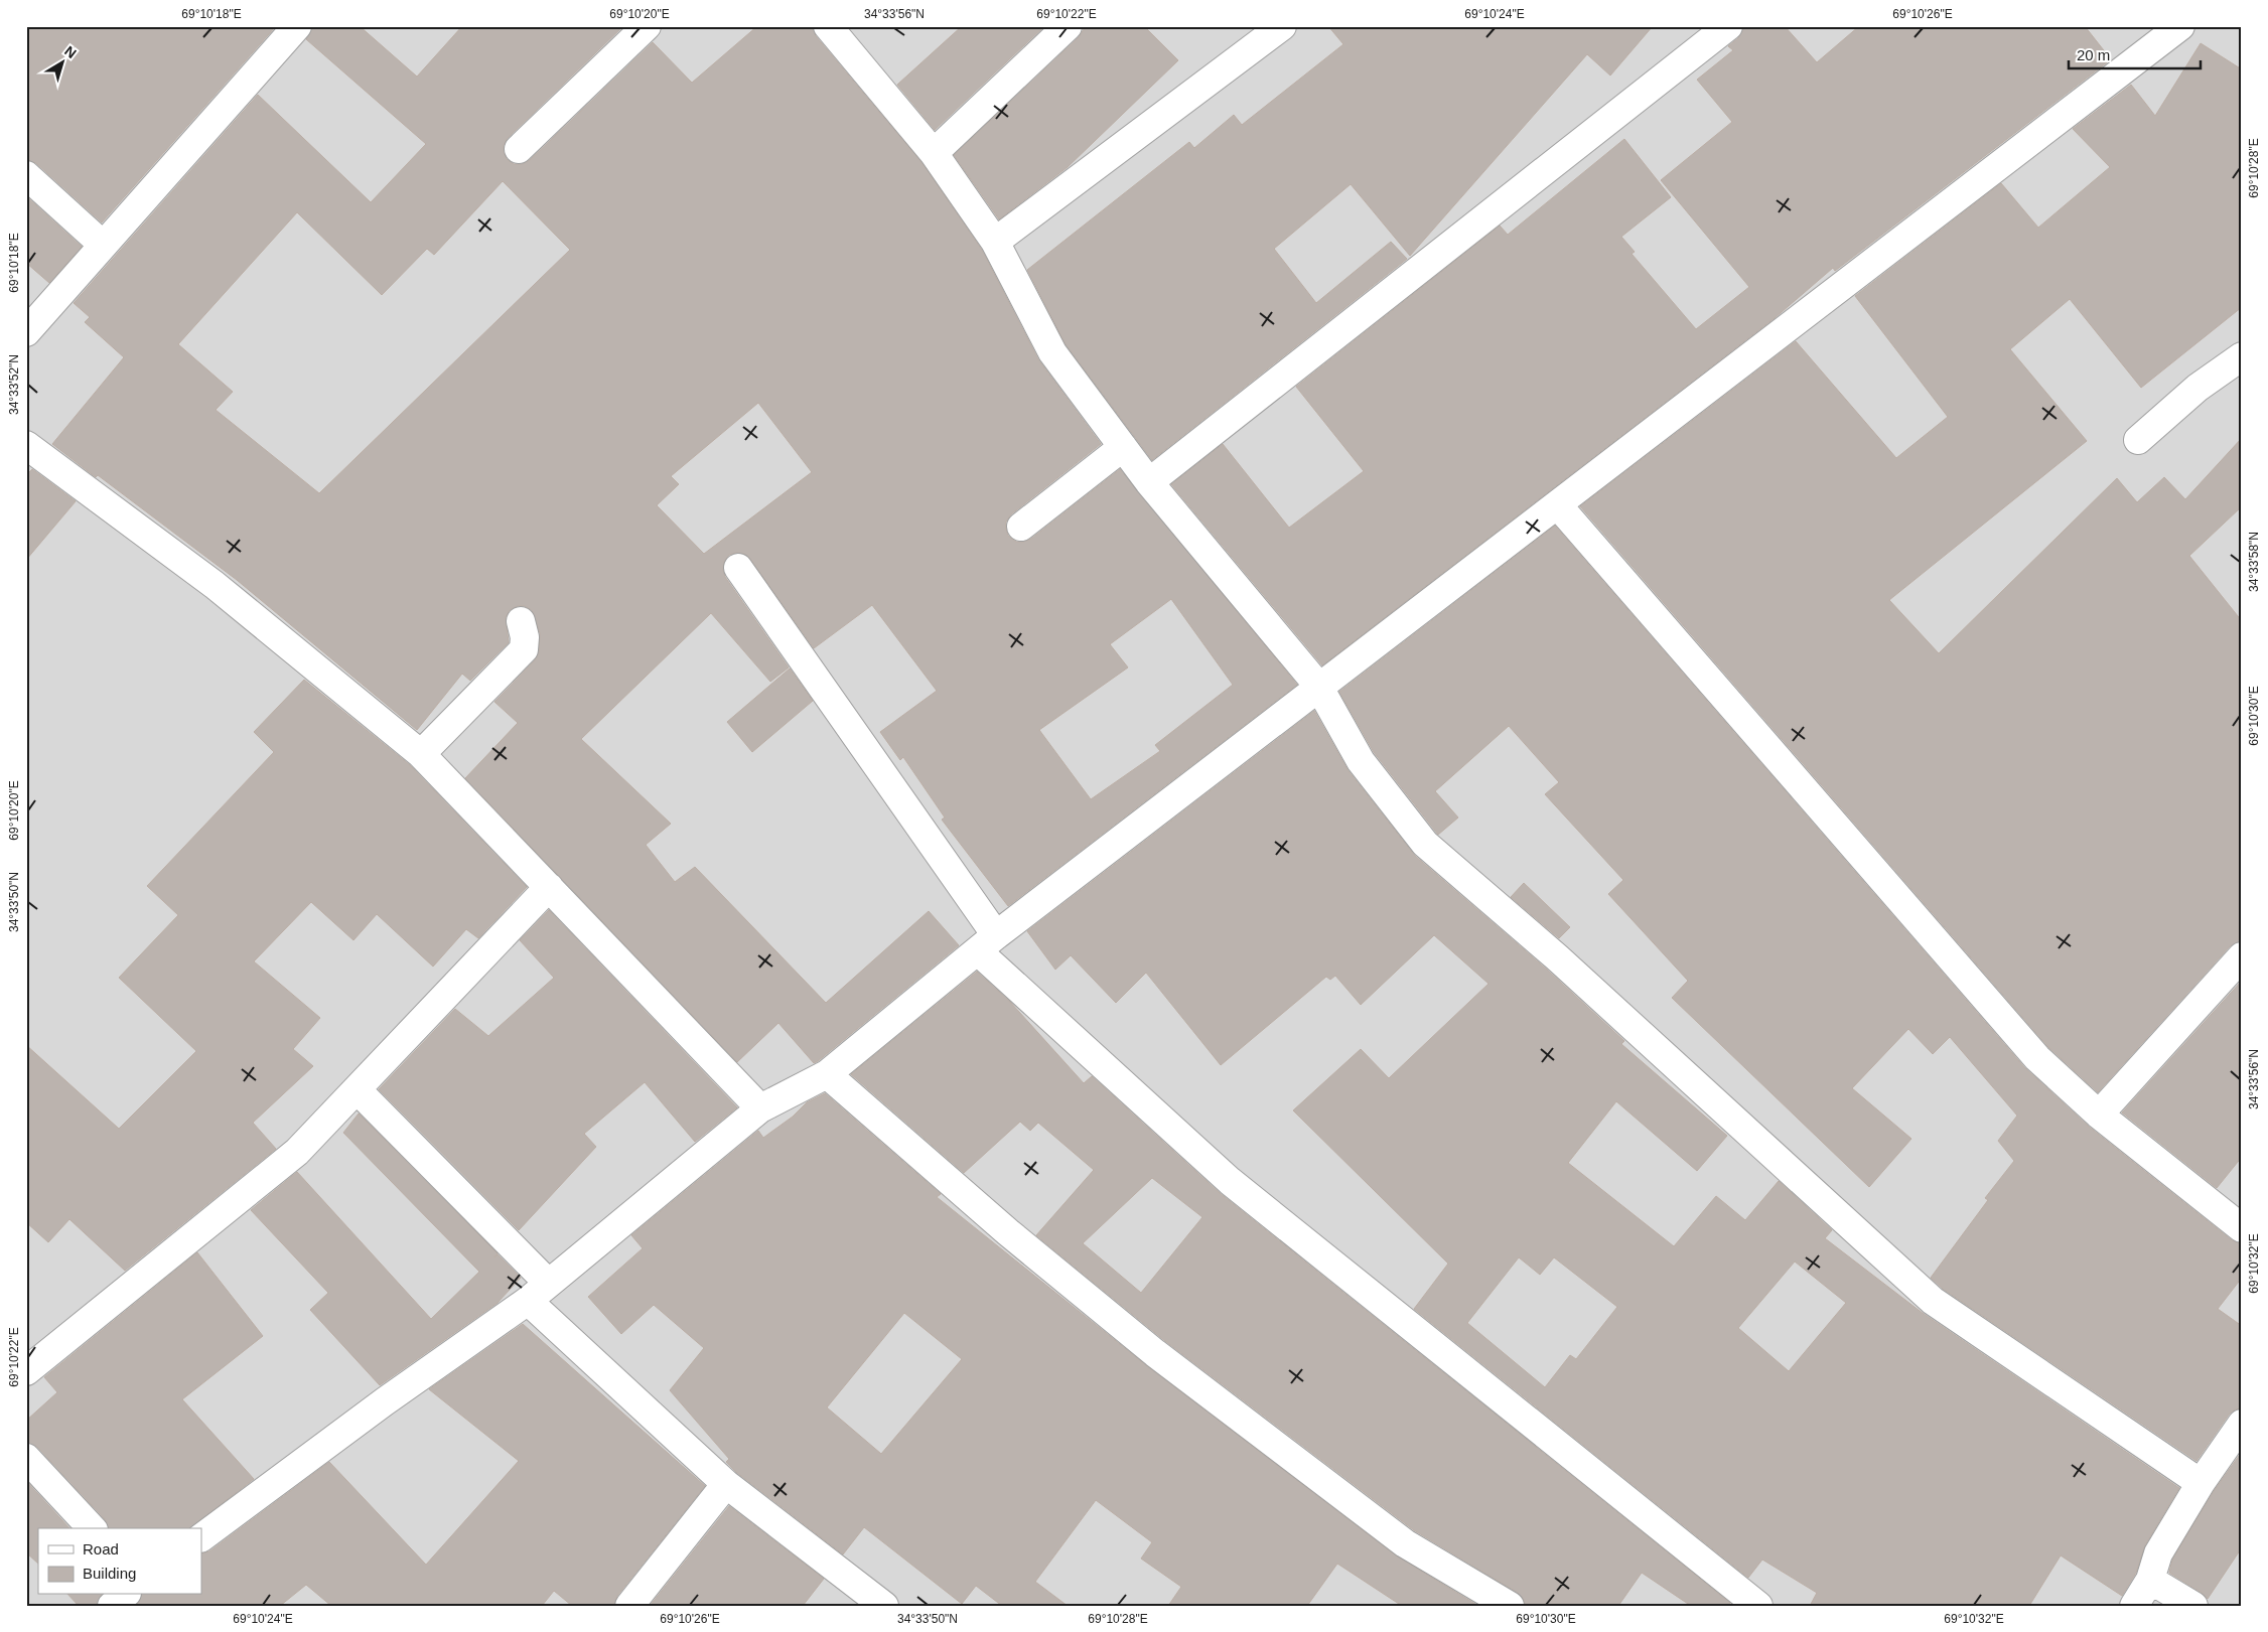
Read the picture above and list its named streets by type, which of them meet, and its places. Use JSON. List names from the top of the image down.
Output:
{
  "legend": ["Road", "Building"],
  "scale_bar": "20 m",
  "north": "top right",
  "coordinates": [
    "69°10'18\"E",
    "69°10'20\"E",
    "34°33'56\"N",
    "69°10'22\"E",
    "69°10'24\"E",
    "69°10'26\"E",
    "69°10'28\"E",
    "34°33'52\"N",
    "34°33'58\"N",
    "69°10'30\"E",
    "34°33'50\"N",
    "69°10'32\"E"
  ]
}
